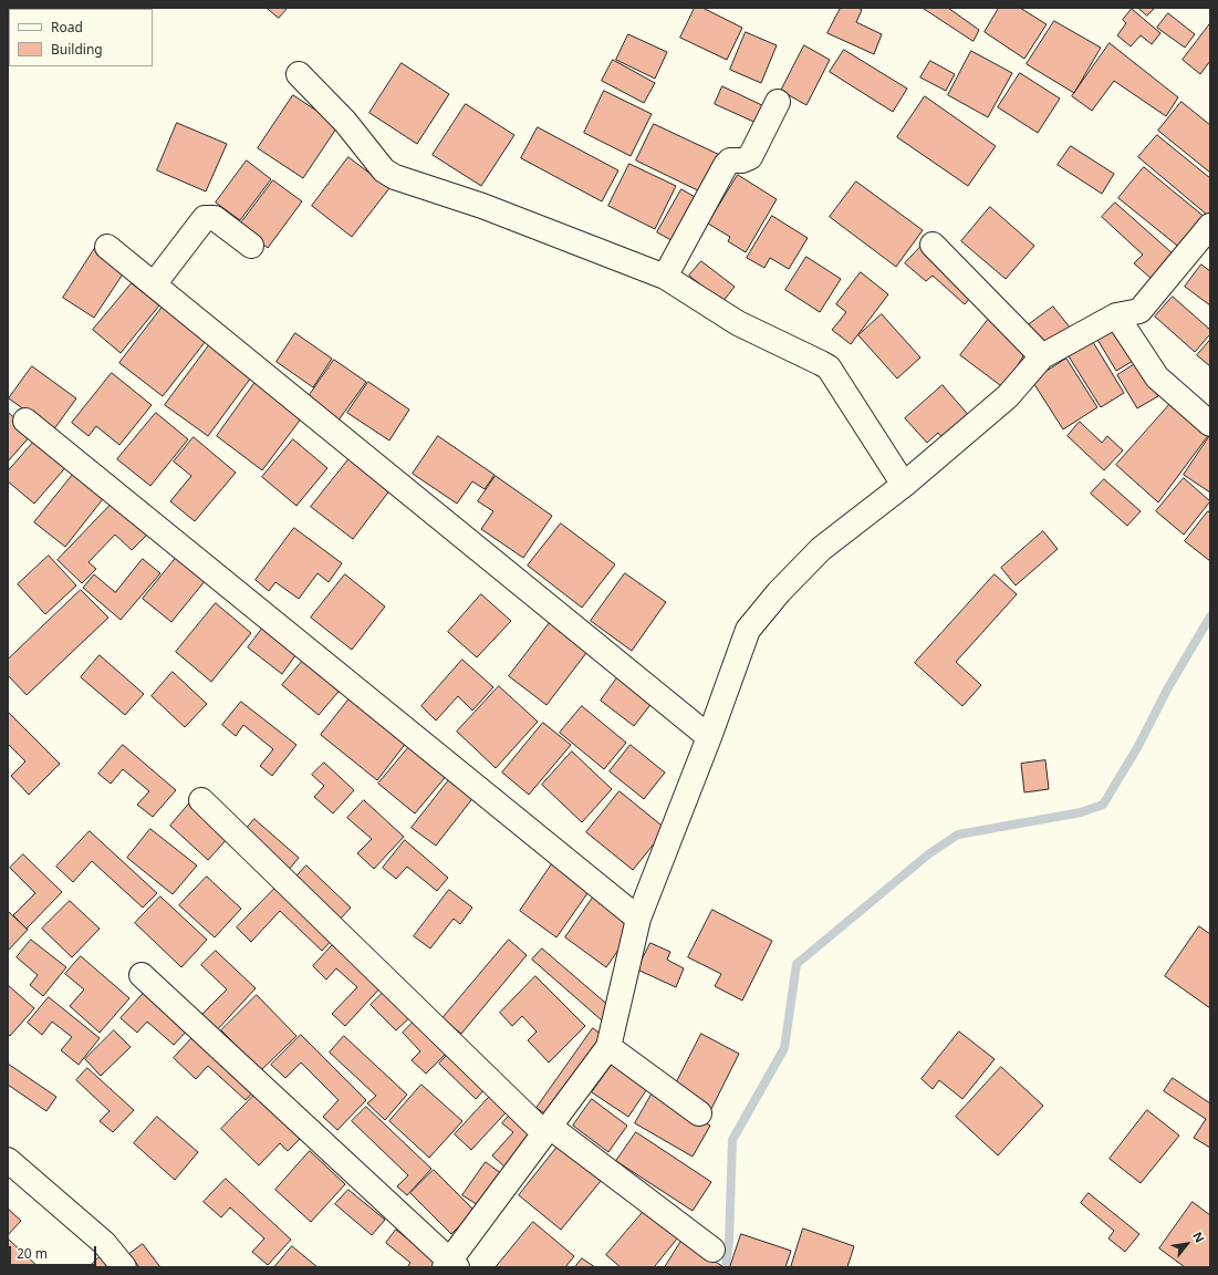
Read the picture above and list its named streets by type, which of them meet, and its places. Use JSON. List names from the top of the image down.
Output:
{
  "legend": ["Road", "Building"],
  "scale_bar": "20 m",
  "north": "top right"
}
